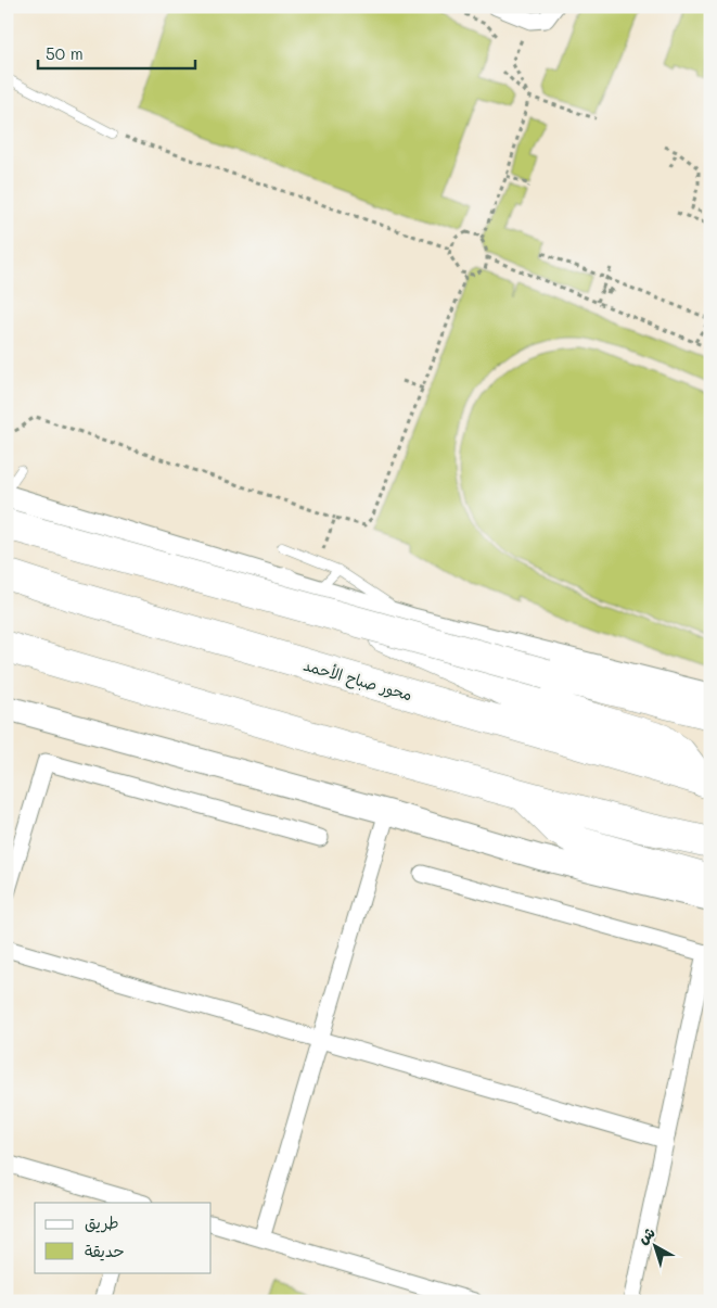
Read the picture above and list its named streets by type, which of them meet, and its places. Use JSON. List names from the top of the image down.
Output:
{
  "streets": {
    "highway": ["محور صباح الأحمد"]
  },
  "legend": ["طريق", "حديقة"],
  "scale_bar": "50 m",
  "north": "top left"
}
